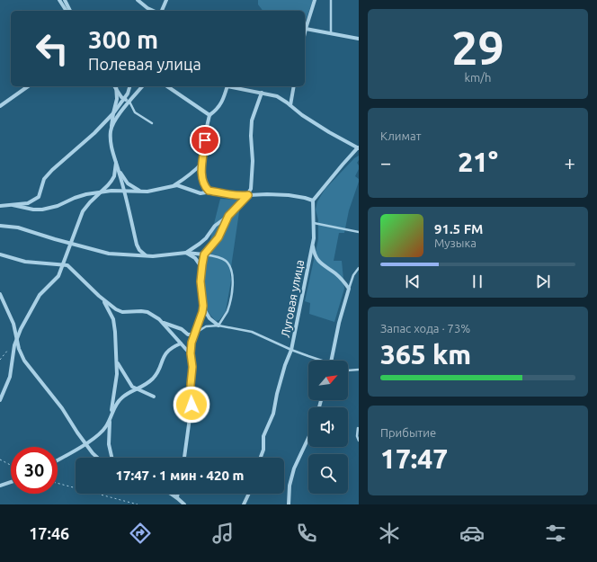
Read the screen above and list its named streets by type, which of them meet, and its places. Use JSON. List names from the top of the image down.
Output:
{
  "streets": {
    "street": ["Луговая улица"]
  },
  "north": "top right",
  "page": {
    "tile": [
      ["29", "km/h"],
      "Климат",
      ["Запас хода · 73%", "365 km"],
      ["Прибытие", "17:47"]
    ],
    "turn": ["300 m", "Полевая улица"],
    "heat": ["−", "21°", "+"],
    "song": ["91.5 FM", "Музыка"],
    "limit": "30",
    "trip": "17:47 · 1 мин · 420 m",
    "tabs": "17:46"
  }
}
